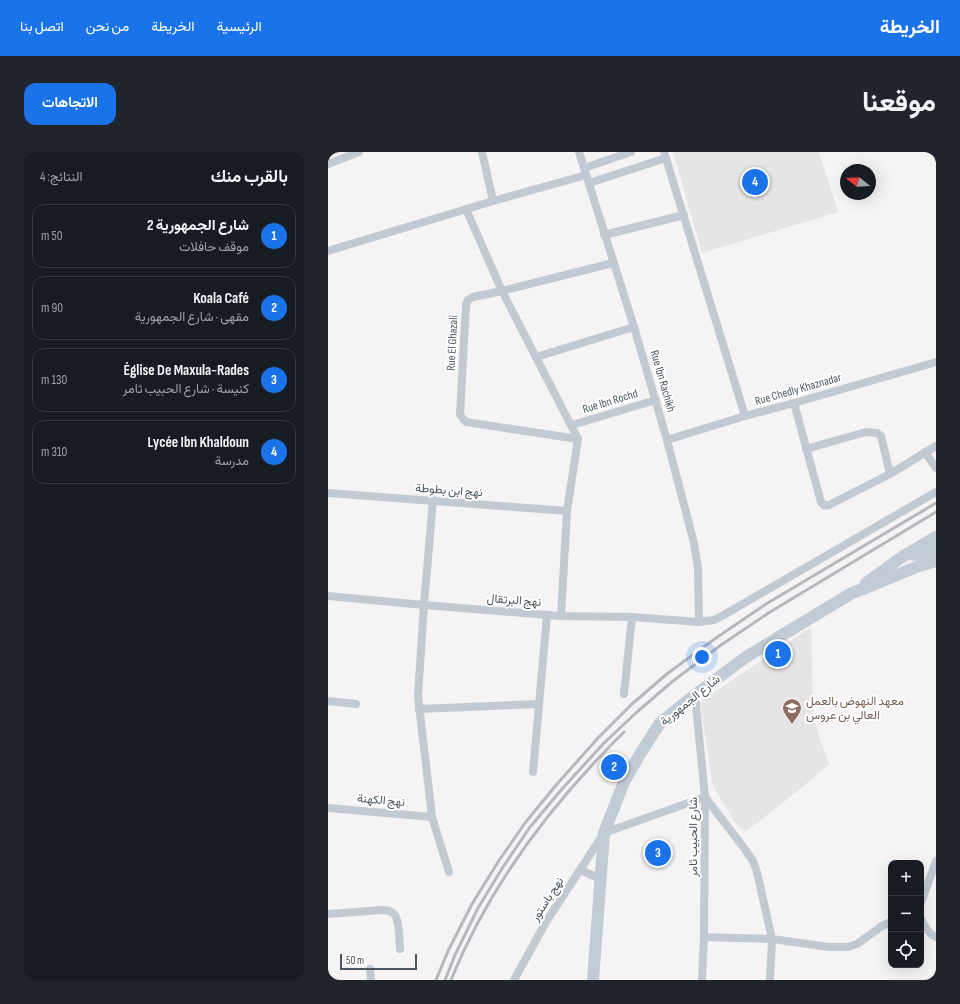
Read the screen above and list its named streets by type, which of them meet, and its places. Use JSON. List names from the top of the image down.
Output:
{
  "streets": {
    "main road": ["شارع الجمهورية"],
    "street": [
      "Rue El Ghazali",
      "Rue Ibn Rachikh",
      "Rue Chedly Khaznadar",
      "Rue Ibn Rochd",
      "نهج ابن بطوطة",
      "نهج البرتقال",
      "نهج الكهنة",
      "شارع الحبيب ثامر",
      "نهج باستور"
    ]
  },
  "crossings": [
    ["Rue El Ghazali", "Rue Ibn Rachikh"],
    ["Rue Ibn Rachikh", "Rue Chedly Khaznadar"],
    ["Rue Ibn Rachikh", "Rue Ibn Rochd"],
    ["Rue Ibn Rachikh", "نهج البرتقال"],
    ["شارع الجمهورية", "شارع الحبيب ثامر"],
    ["شارع الجمهورية", "نهج باستور"]
  ],
  "places": {
    "school or university": ["معهد النهوض بالعمل العالي بن عروس"]
  },
  "scale_bar": "50 m",
  "north": "left",
  "page": {
    "header": "الخريطة",
    "nav": [
      "الرئيسية",
      "الخريطة",
      "من نحن",
      "اتصل بنا"
    ],
    "title": "موقعنا",
    "buttons": "الاتجاهات",
    "heading": ["بالقرب منك", "النتائج: 4"],
    "pins": [
      "4",
      "1",
      "2",
      "3"
    ],
    "list": [
      {
        "mark": "1",
        "name": "شارع الجمهورية 2",
        "note": "موقف حافلات",
        "value": "50 m"
      },
      {
        "mark": "2",
        "name": "Koala Café",
        "note": "مقهى · شارع الجمهورية",
        "value": "90 m"
      },
      {
        "mark": "3",
        "name": "Église De Maxula-Rades",
        "note": "كنيسة · شارع الحبيب ثامر",
        "value": "130 m"
      },
      {
        "mark": "4",
        "name": "Lycée Ibn Khaldoun",
        "note": "مدرسة",
        "value": "310 m"
      }
    ],
    "map_buttons": ["+", "−"],
    "scale": "50 m"
  }
}
